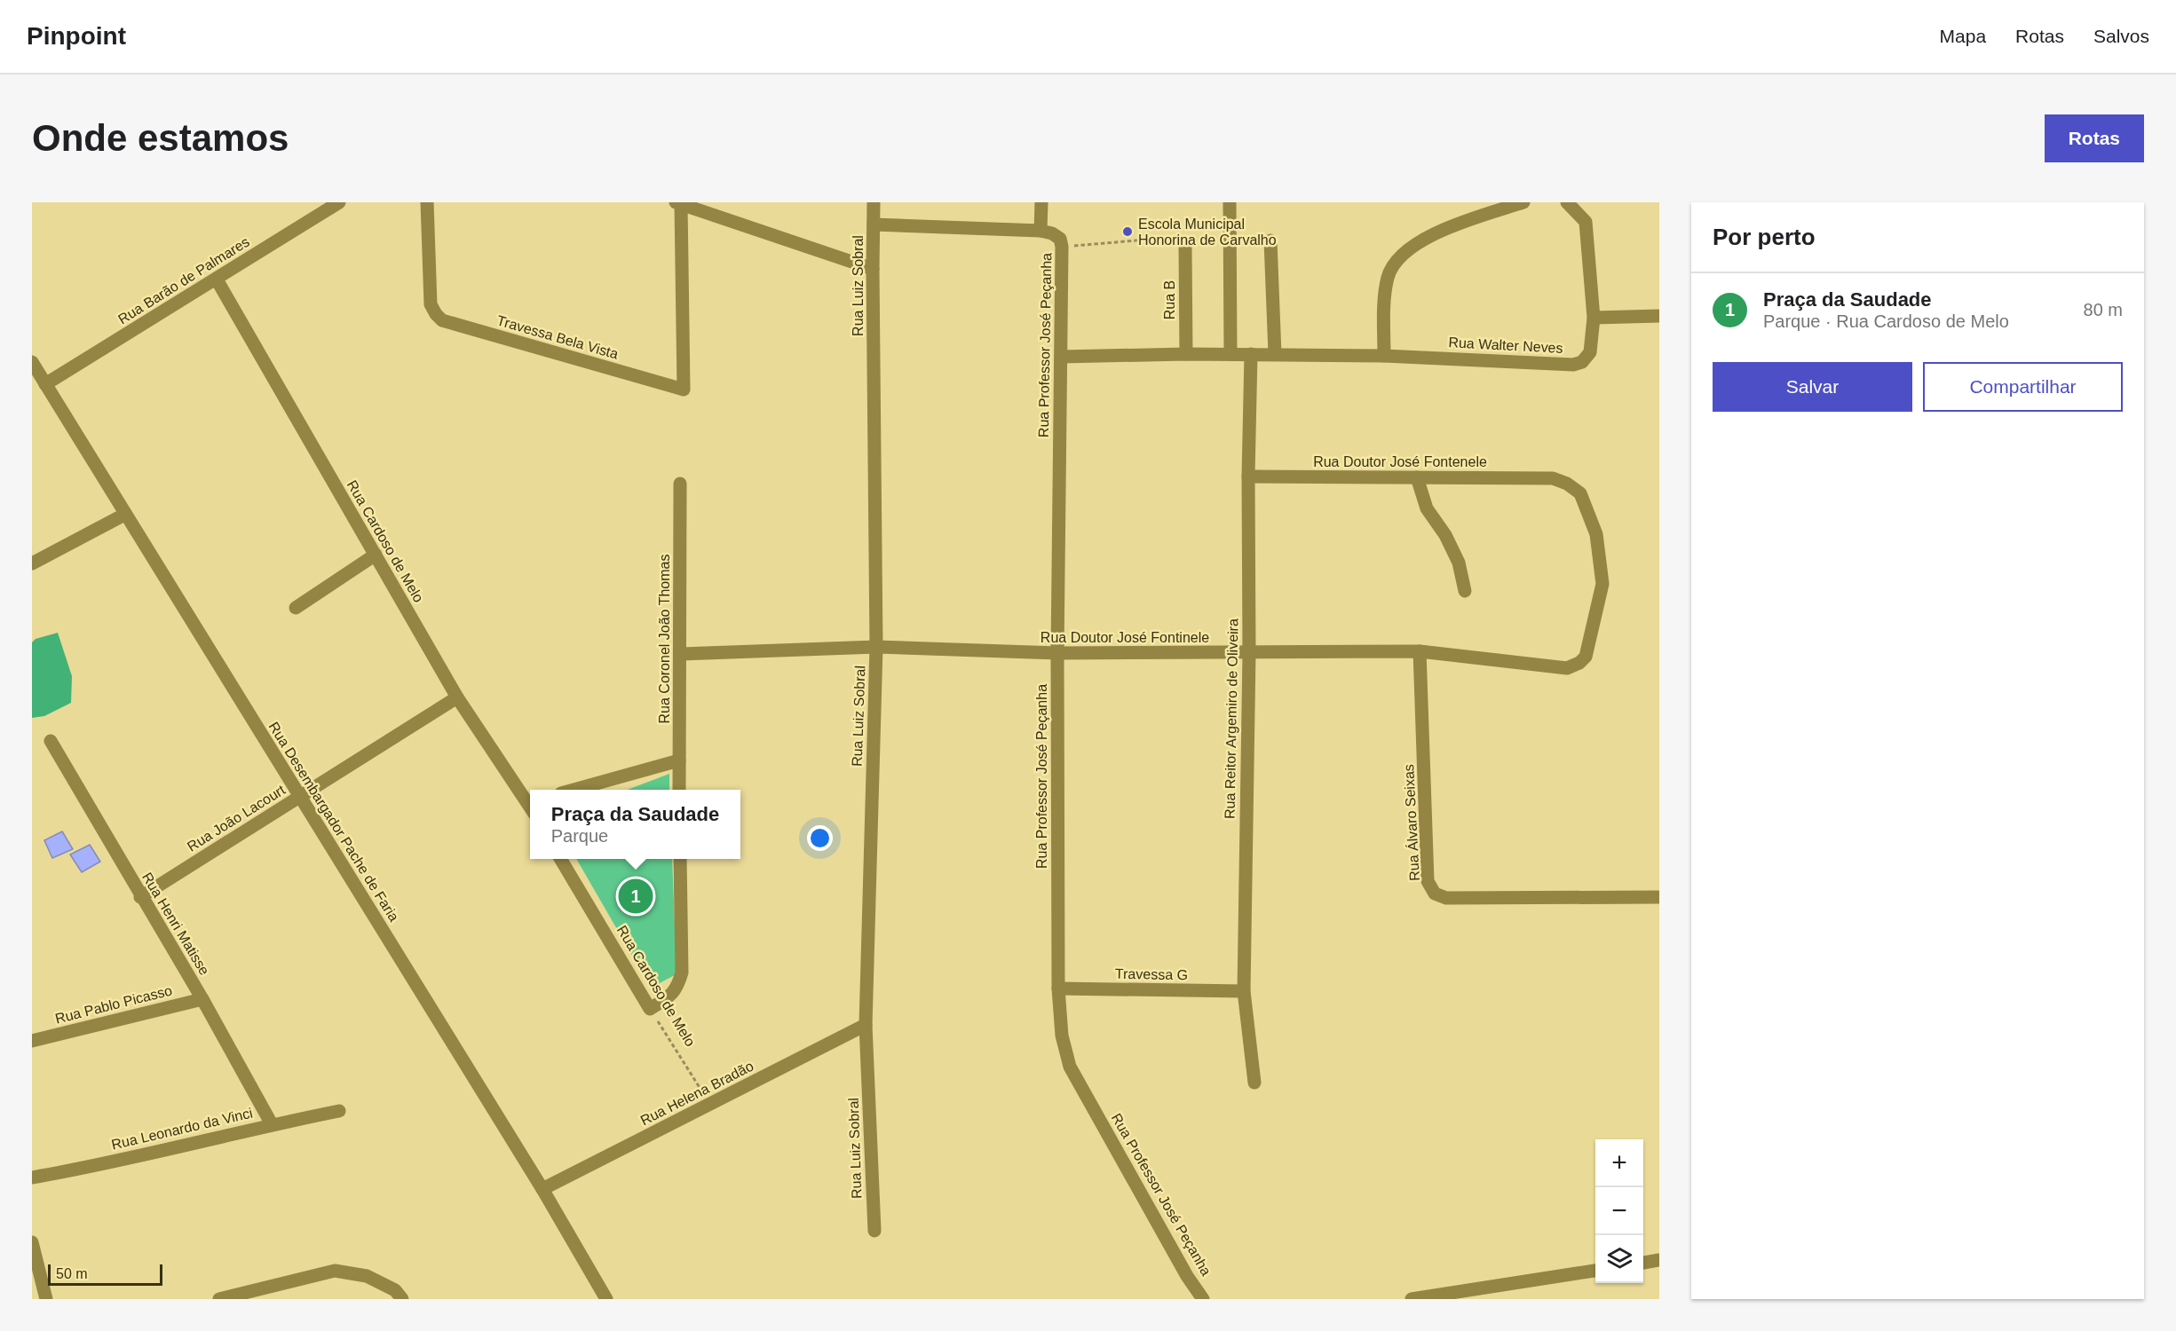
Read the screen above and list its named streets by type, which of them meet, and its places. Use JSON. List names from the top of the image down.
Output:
{
  "streets": {
    "street": [
      "Rua Barão de Palmares",
      "Rua Luiz Sobral",
      "Rua B",
      "Travessa Bela Vista",
      "Rua Professor José Peçanha",
      "Rua Walter Neves",
      "Rua Doutor José Fontenele",
      "Rua Cardoso de Melo",
      "Rua Doutor José Fontinele",
      "Rua Coronel João Thomas",
      "Rua Reitor Argemiro de Oliveira",
      "Rua João Lacourt",
      "Rua Desembargador Pache de Faria",
      "Rua Álvaro Seixas",
      "Rua Henri Matisse",
      "Travessa G",
      "Rua Pablo Picasso",
      "Rua Helena Bradão",
      "Rua Leonardo da Vinci"
    ]
  },
  "crossings": [
    ["Rua Barão de Palmares", "Rua Cardoso de Melo"],
    ["Rua Barão de Palmares", "Rua Desembargador Pache de Faria"],
    ["Rua Luiz Sobral", "Rua Doutor José Fontinele"],
    ["Rua Luiz Sobral", "Rua Helena Bradão"],
    ["Rua B", "Rua Walter Neves"],
    ["Rua Professor José Peçanha", "Rua Walter Neves"],
    ["Rua Professor José Peçanha", "Rua Doutor José Fontinele"],
    ["Rua Professor José Peçanha", "Travessa G"],
    ["Rua Walter Neves", "Rua Reitor Argemiro de Oliveira"],
    ["Rua Doutor José Fontenele", "Rua Doutor José Fontinele"],
    ["Rua Doutor José Fontenele", "Rua Reitor Argemiro de Oliveira"],
    ["Rua Cardoso de Melo", "Rua João Lacourt"],
    ["Rua Cardoso de Melo", "Rua Helena Bradão"],
    ["Rua Doutor José Fontinele", "Rua Coronel João Thomas"],
    ["Rua Doutor José Fontinele", "Rua Reitor Argemiro de Oliveira"],
    ["Rua Doutor José Fontinele", "Rua Álvaro Seixas"],
    ["Rua Reitor Argemiro de Oliveira", "Travessa G"],
    ["Rua João Lacourt", "Rua Desembargador Pache de Faria"],
    ["Rua João Lacourt", "Rua Henri Matisse"],
    ["Rua Desembargador Pache de Faria", "Rua Helena Bradão"],
    ["Rua Henri Matisse", "Rua Pablo Picasso"],
    ["Rua Henri Matisse", "Rua Leonardo da Vinci"]
  ],
  "places": ["Escola Municipal Honorina de Carvalho"],
  "scale_bar": "50 m",
  "page": {
    "header": "Pinpoint",
    "nav": ["Mapa", "Rotas", "Salvos"],
    "buttons": [
      "Rotas",
      ["Salvar", "Compartilhar"]
    ],
    "title": "Onde estamos",
    "heading": "Por perto",
    "list": [
      {
        "mark": "1",
        "name": "Praça da Saudade",
        "note": "Parque · Rua Cardoso de Melo",
        "value": "80 m"
      }
    ],
    "popup": ["Praça da Saudade", "Parque"],
    "pins": "1",
    "map_buttons": ["+", "−"],
    "scale": "50 m"
  }
}
